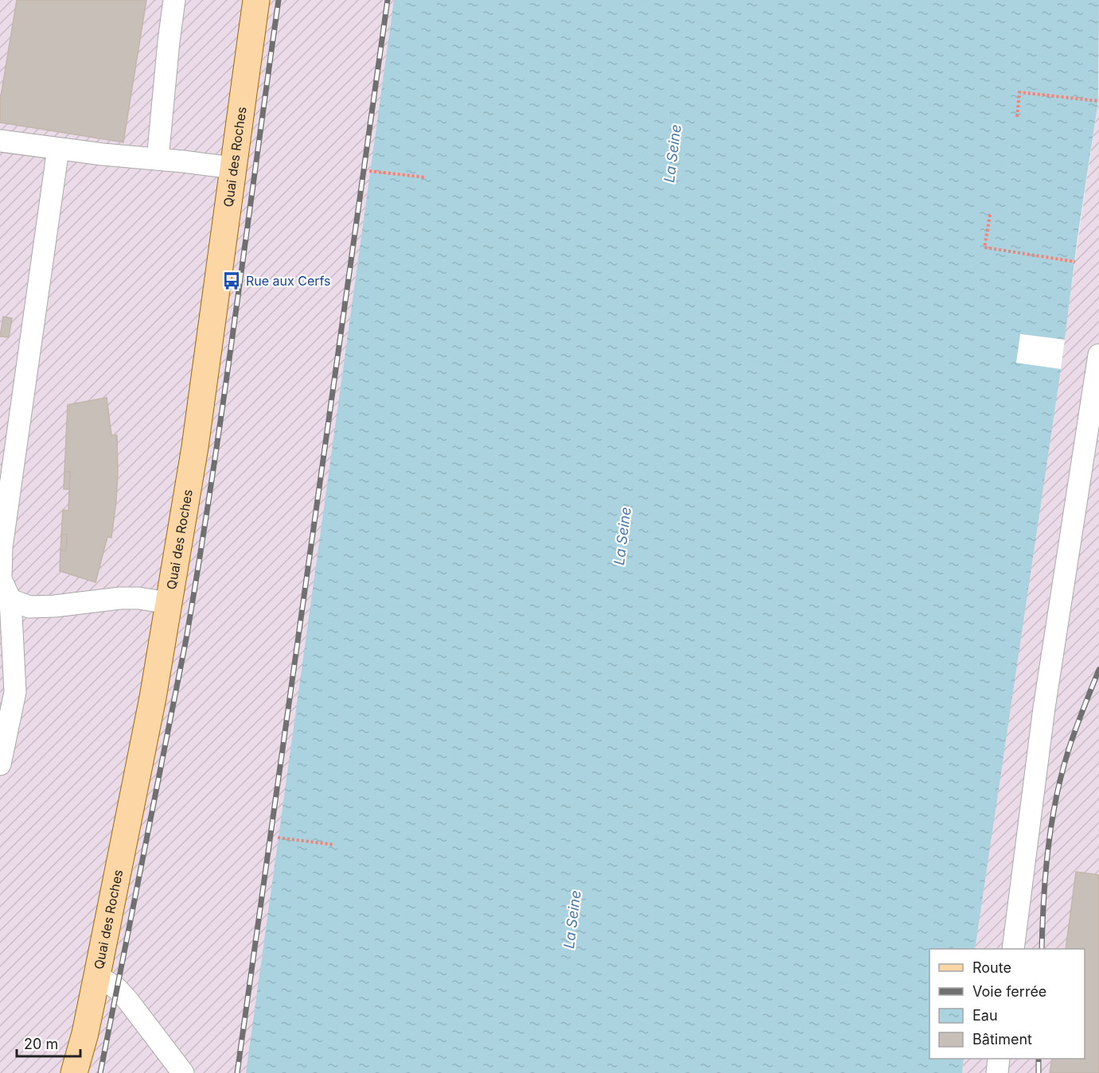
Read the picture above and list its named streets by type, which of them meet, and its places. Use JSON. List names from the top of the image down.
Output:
{
  "streets": {
    "main road": ["Quai des Roches"]
  },
  "water": ["La Seine"],
  "places": {
    "bus stop": ["Rue aux Cerfs"]
  },
  "legend": [
    "Route",
    "Voie ferrée",
    "Eau",
    "Bâtiment"
  ],
  "scale_bar": "20 m"
}
